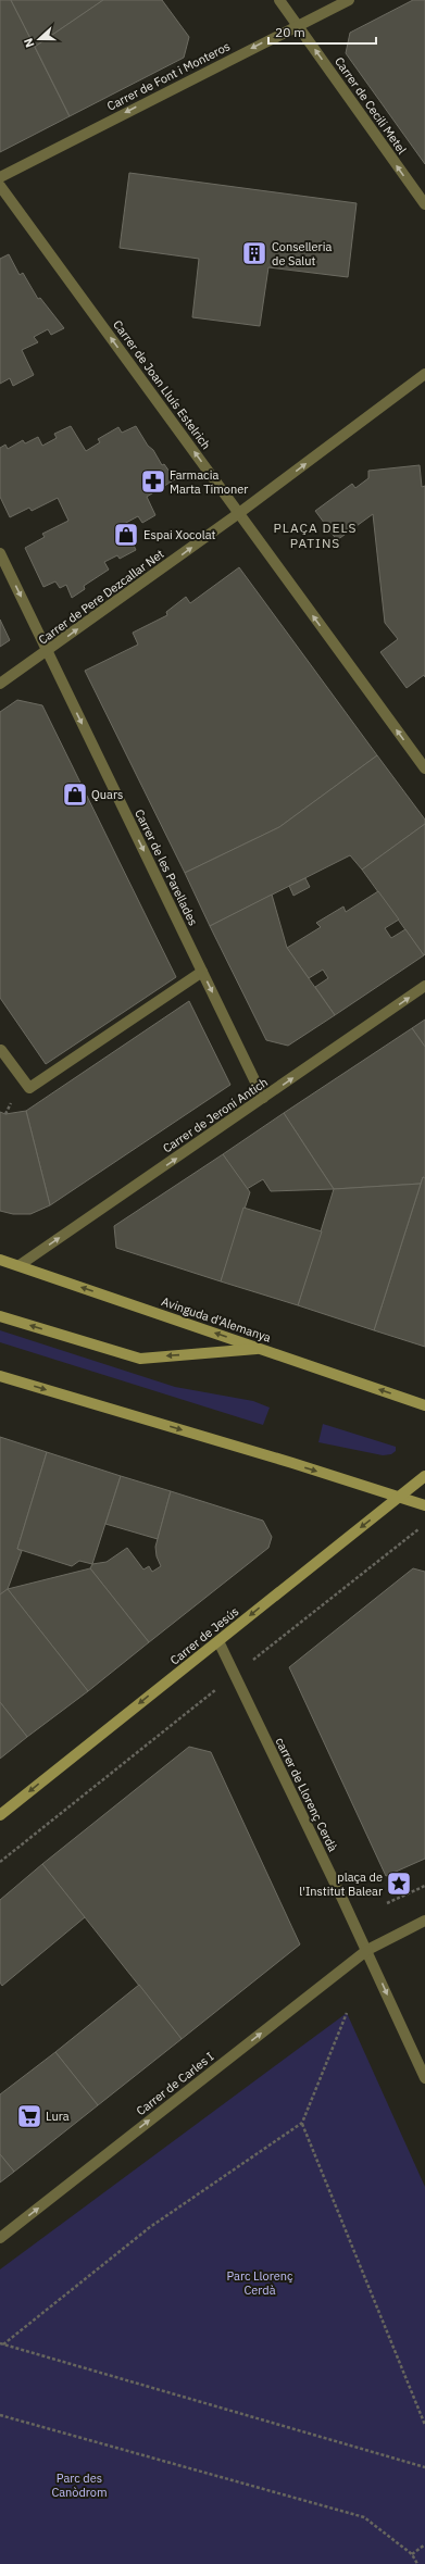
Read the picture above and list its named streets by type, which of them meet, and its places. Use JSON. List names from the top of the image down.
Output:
{
  "streets": {
    "main road": ["Avinguda d'Alemanya", "Carrer de Jesús"],
    "street": [
      "Carrer de Font i Monteros",
      "Carrer de Cecili Metel",
      "Carrer de Joan Lluís Estelrich",
      "Carrer de Pere Dezcallar Net",
      "Carrer de les Parellades",
      "Carrer de Jeroni Antich",
      "carrer de Llorenç Cerdà",
      "Carrer de Carles I"
    ]
  },
  "crossings": [
    ["Carrer de Font i Monteros", "Carrer de Cecili Metel"],
    ["Carrer de Joan Lluís Estelrich", "Carrer de Pere Dezcallar Net"],
    ["Carrer de Pere Dezcallar Net", "Carrer de les Parellades"],
    ["Carrer de les Parellades", "Carrer de Jeroni Antich"],
    ["Carrer de Jeroni Antich", "Avinguda d'Alemanya"],
    ["Carrer de Jesús", "carrer de Llorenç Cerdà"],
    ["carrer de Llorenç Cerdà", "Carrer de Carles I"]
  ],
  "one_way": [
    "Carrer de Font i Monteros",
    "Carrer de Cecili Metel",
    "Carrer de Joan Lluís Estelrich",
    "Carrer de Pere Dezcallar Net",
    "Carrer de les Parellades",
    "Carrer de Jeroni Antich",
    "Carrer de Jesús",
    "Carrer de Carles I"
  ],
  "districts": ["PLAÇA DELS PATINS"],
  "parks": ["Parc Llorenç Cerdà", "Parc des Canòdrom"],
  "places": {
    "building": ["Conselleria de Salut"],
    "pharmacy": ["Farmacia Marta Timoner"],
    "shop": ["Espai Xocolat", "Quars"],
    "place": ["plaça de l'Institut Balear"],
    "supermarket": ["Lura"]
  },
  "scale_bar": "20 m",
  "north": "left"
}
